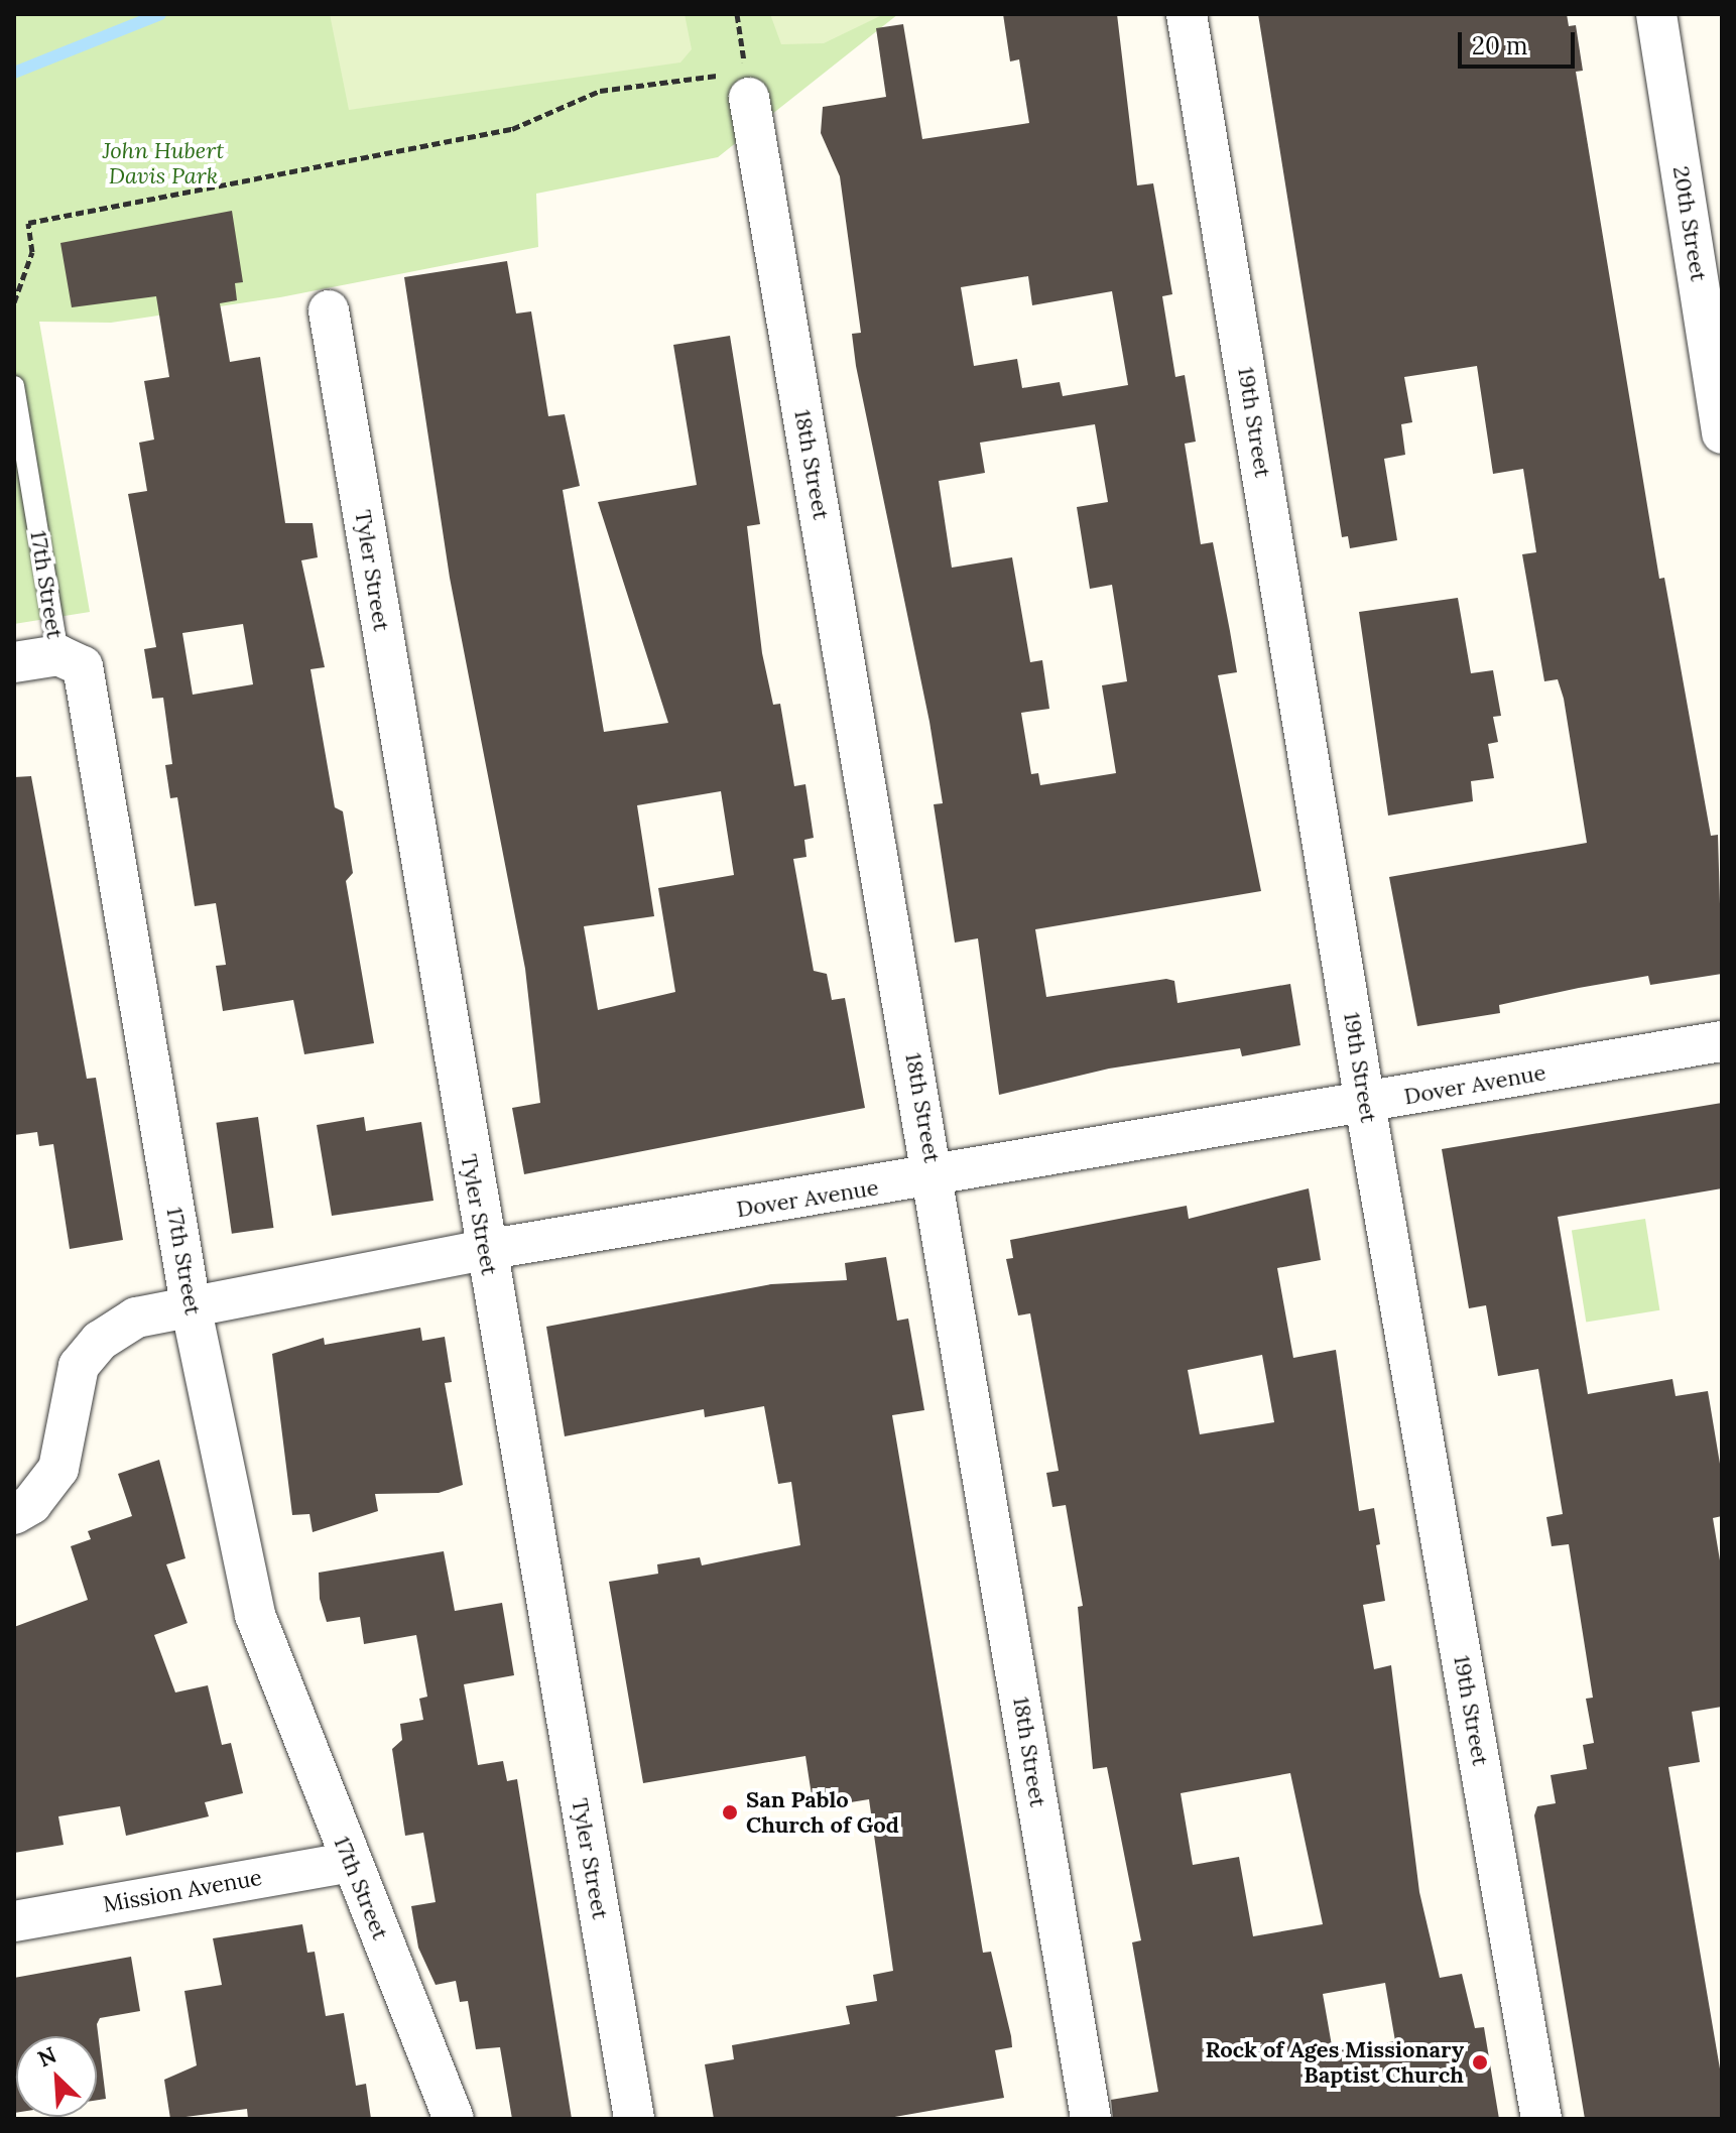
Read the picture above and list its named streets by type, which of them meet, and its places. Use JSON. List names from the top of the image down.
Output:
{
  "streets": {
    "street": [
      "20th Street",
      "19th Street",
      "18th Street",
      "Tyler Street",
      "17th Street",
      "Dover Avenue",
      "Mission Avenue"
    ]
  },
  "crossings": [
    ["19th Street", "Dover Avenue"],
    ["18th Street", "Dover Avenue"],
    ["Tyler Street", "Dover Avenue"],
    ["17th Street", "Dover Avenue"],
    ["17th Street", "Mission Avenue"]
  ],
  "parks": ["John Hubert Davis Park"],
  "places": ["San Pablo Church of God", "Rock of Ages Missionary Baptist Church"],
  "scale_bar": "20 m",
  "north": "top left"
}
